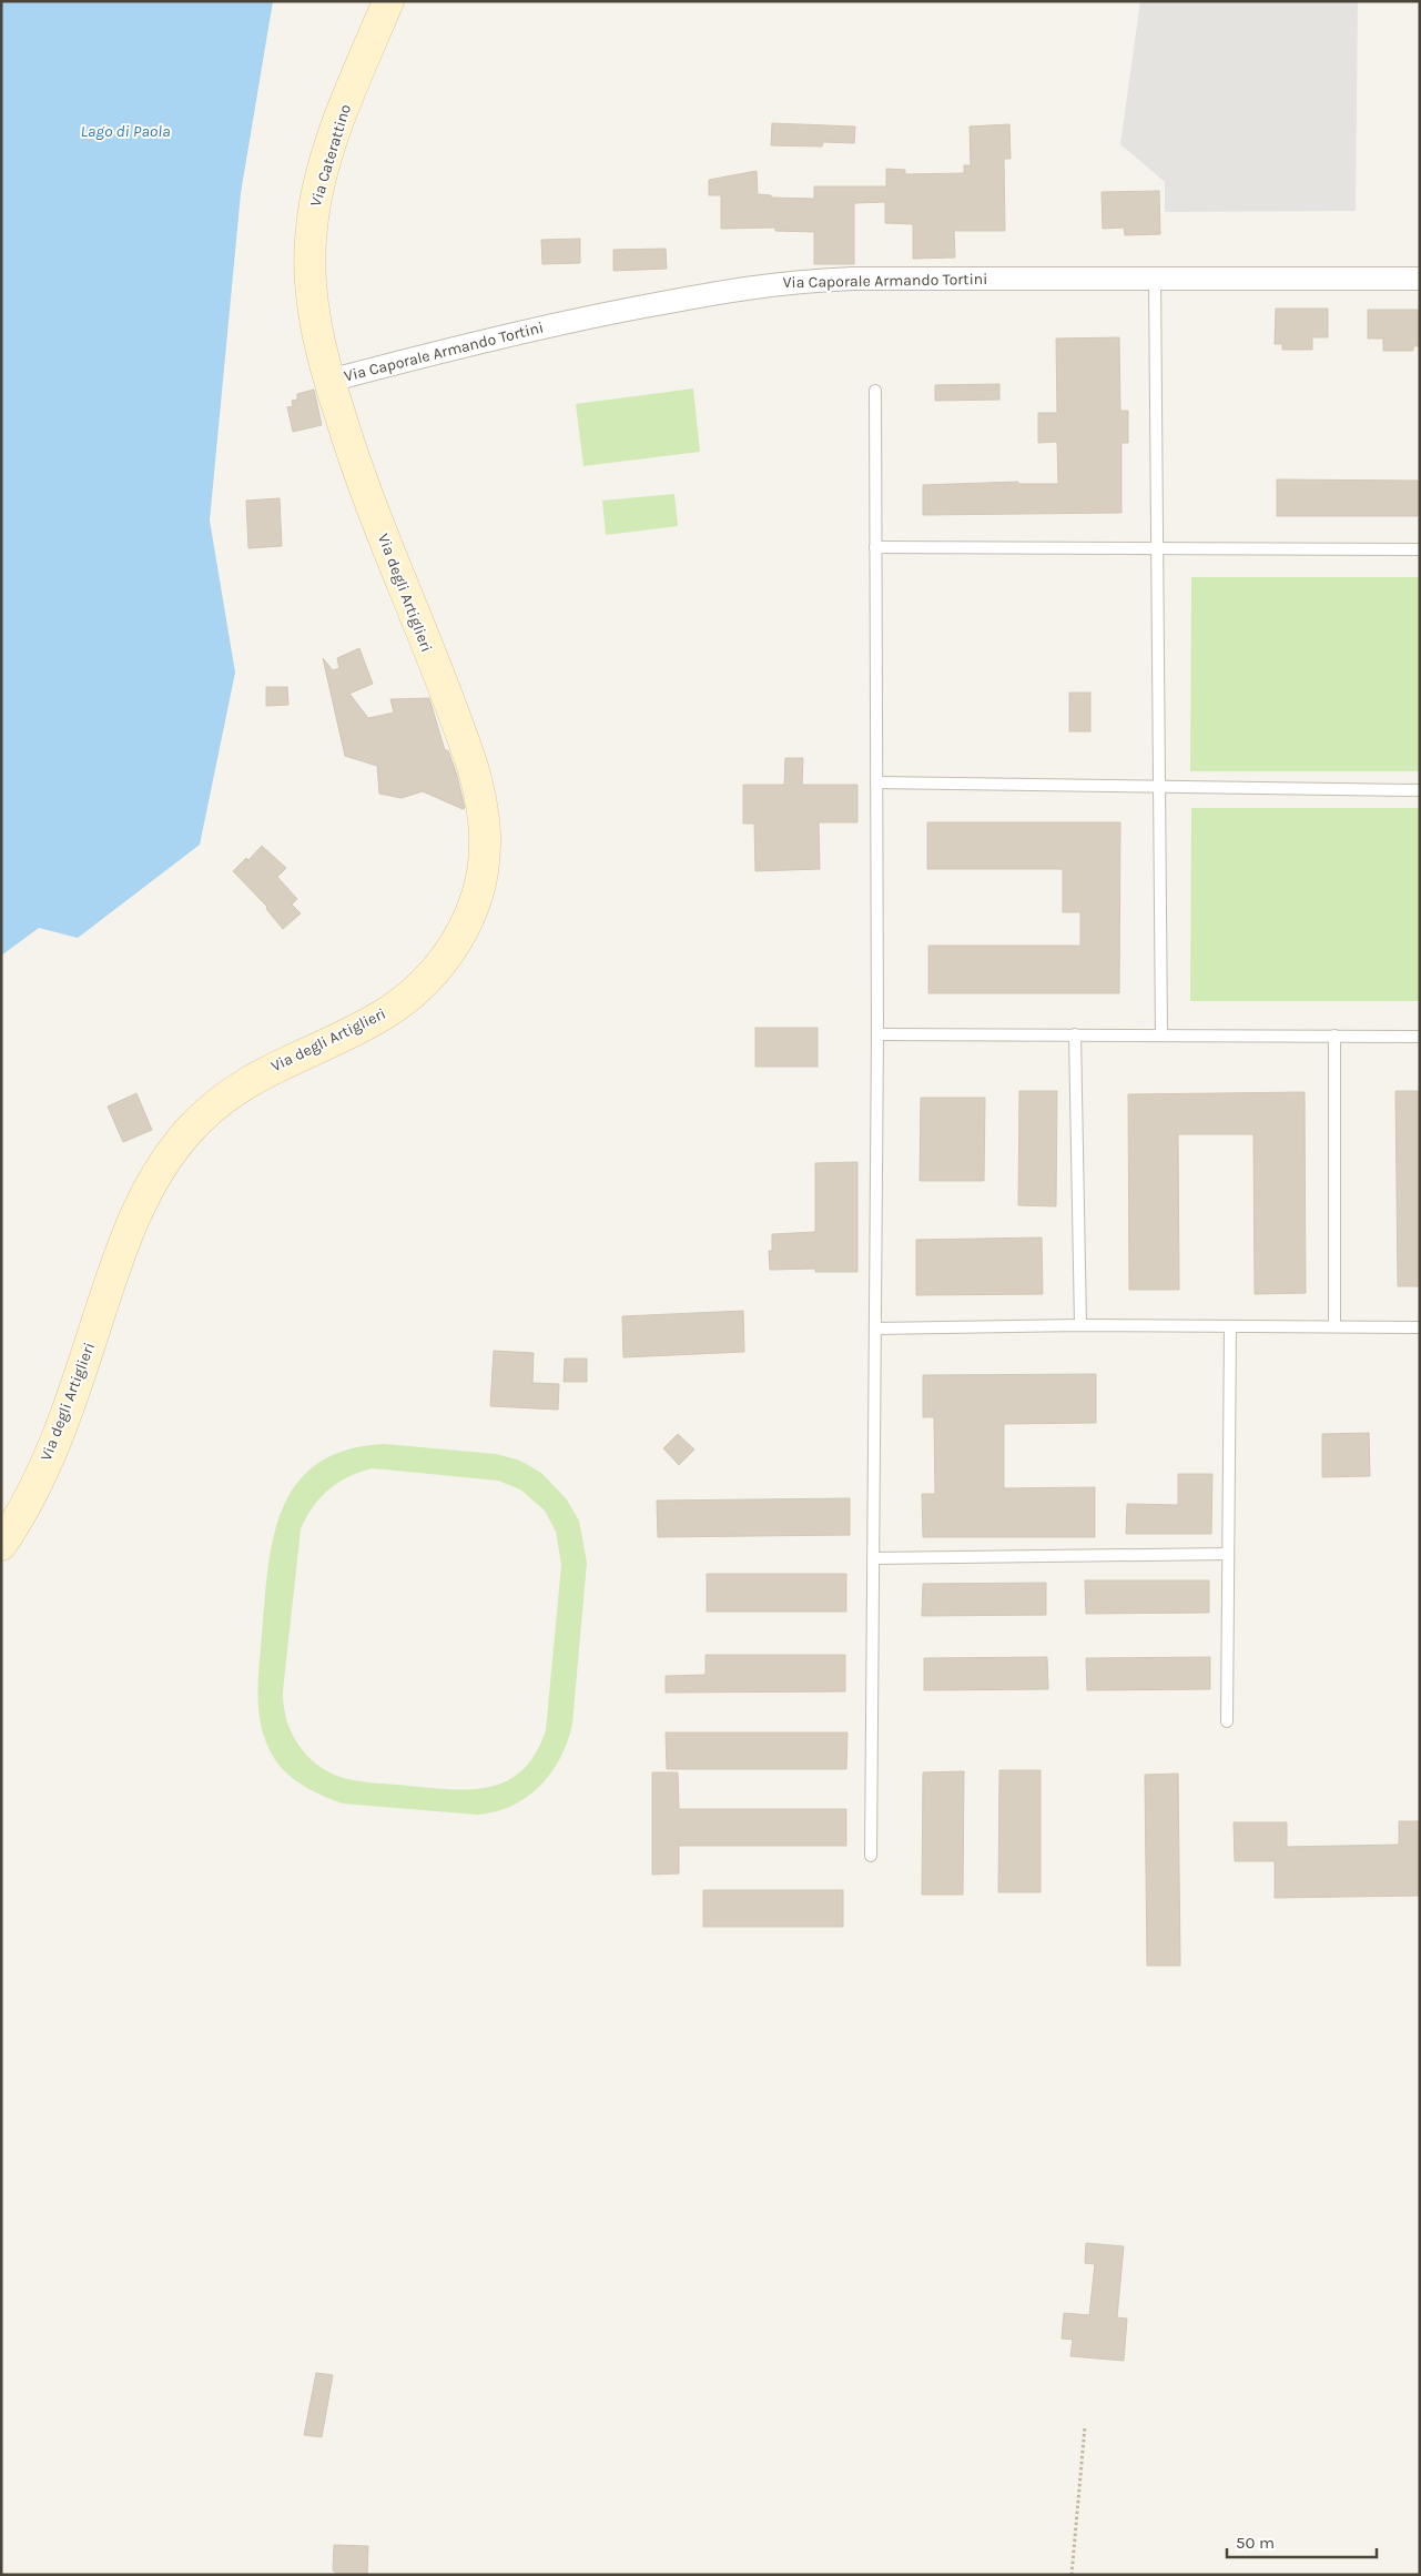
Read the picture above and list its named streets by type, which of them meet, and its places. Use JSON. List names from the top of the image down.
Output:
{
  "streets": {
    "street": ["Via Caterattino", "Via Caporale Armando Tortini", "Via degli Artiglieri"]
  },
  "crossings": [
    ["Via Caterattino", "Via Caporale Armando Tortini"],
    ["Via Caterattino", "Via degli Artiglieri"],
    ["Via Caporale Armando Tortini", "Via degli Artiglieri"]
  ],
  "water": ["Lago di Paola"],
  "scale_bar": "50 m"
}
